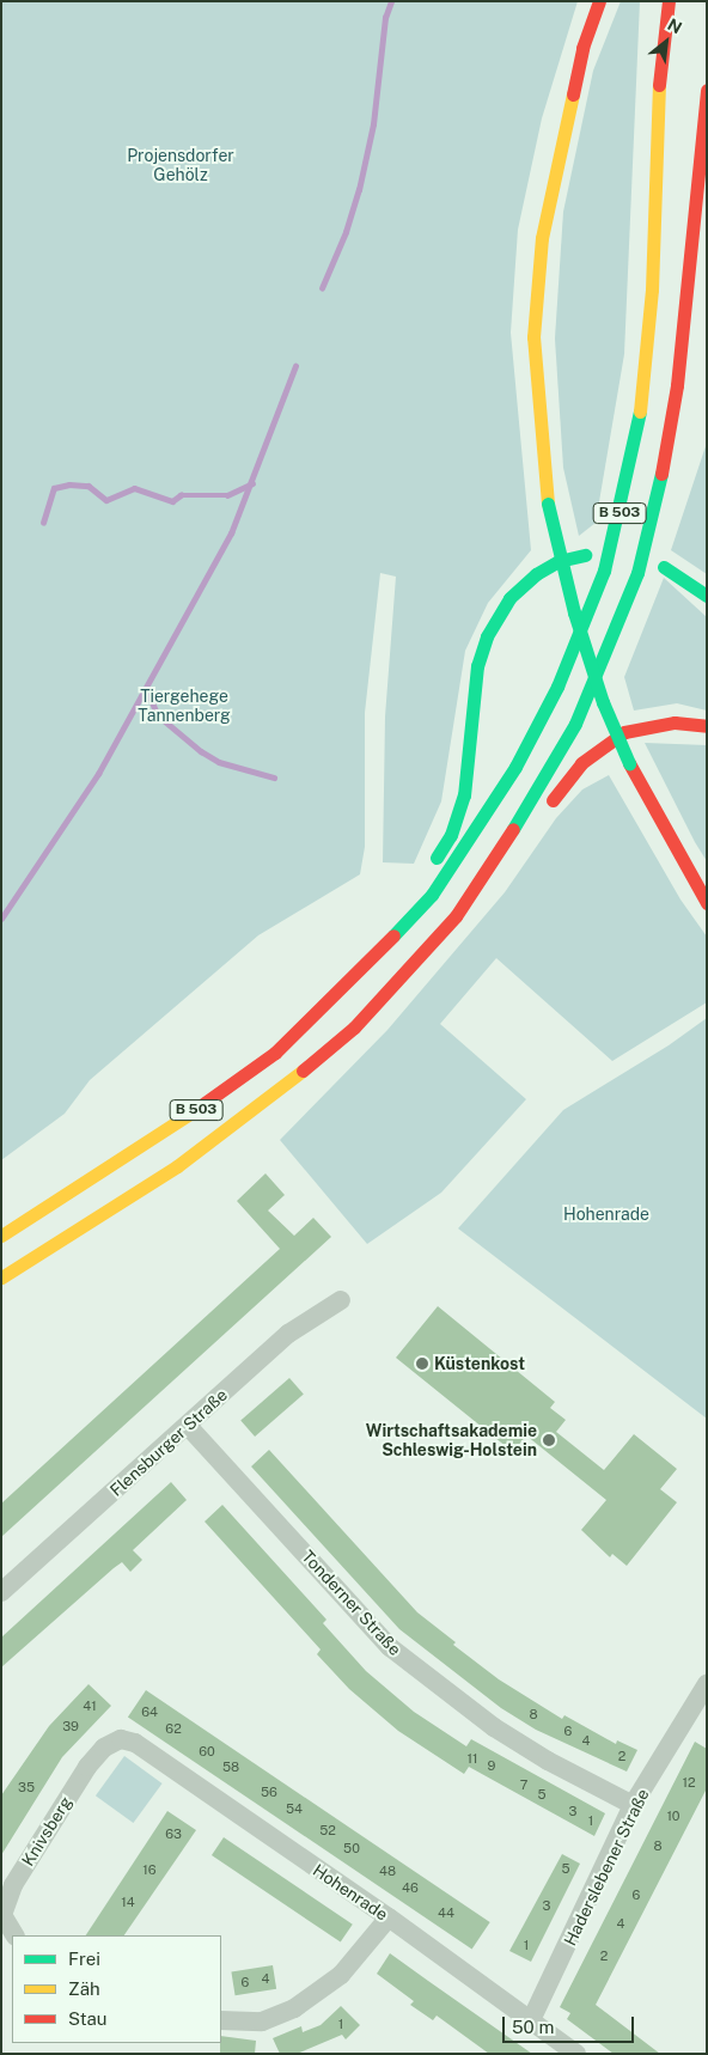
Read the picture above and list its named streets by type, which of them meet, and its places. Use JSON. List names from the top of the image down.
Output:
{
  "streets": {
    "highway": ["B 503"],
    "street": [
      "Flensburger Straße",
      "Tonderner Straße",
      "Knivsberg",
      "Haderslebener Straße",
      "Hohenrade"
    ]
  },
  "crossings": [
    ["Flensburger Straße", "Tonderner Straße"],
    ["Tonderner Straße", "Haderslebener Straße"],
    ["Knivsberg", "Hohenrade"],
    ["Haderslebener Straße", "Hohenrade"]
  ],
  "parks": ["Projensdorfer Gehölz", "Tiergehege Tannenberg", "Hohenrade"],
  "places": ["Küstenkost", "Wirtschaftsakademie Schleswig-Holstein"],
  "house_numbers": [
    "41",
    "64",
    "8",
    "39",
    "62",
    "6",
    "4",
    "60",
    "2",
    "11",
    "9",
    "58",
    "12",
    "7",
    "35",
    "56",
    "5",
    "54",
    "3",
    "10",
    "1",
    "52",
    "63",
    "8",
    "50",
    "5",
    "16",
    "48",
    "46",
    "6",
    "14",
    "3",
    "44",
    "4",
    "1",
    "2",
    "4",
    "6",
    "1"
  ],
  "legend": ["Frei", "Zäh", "Stau"],
  "scale_bar": "50 m",
  "north": "top right"
}
